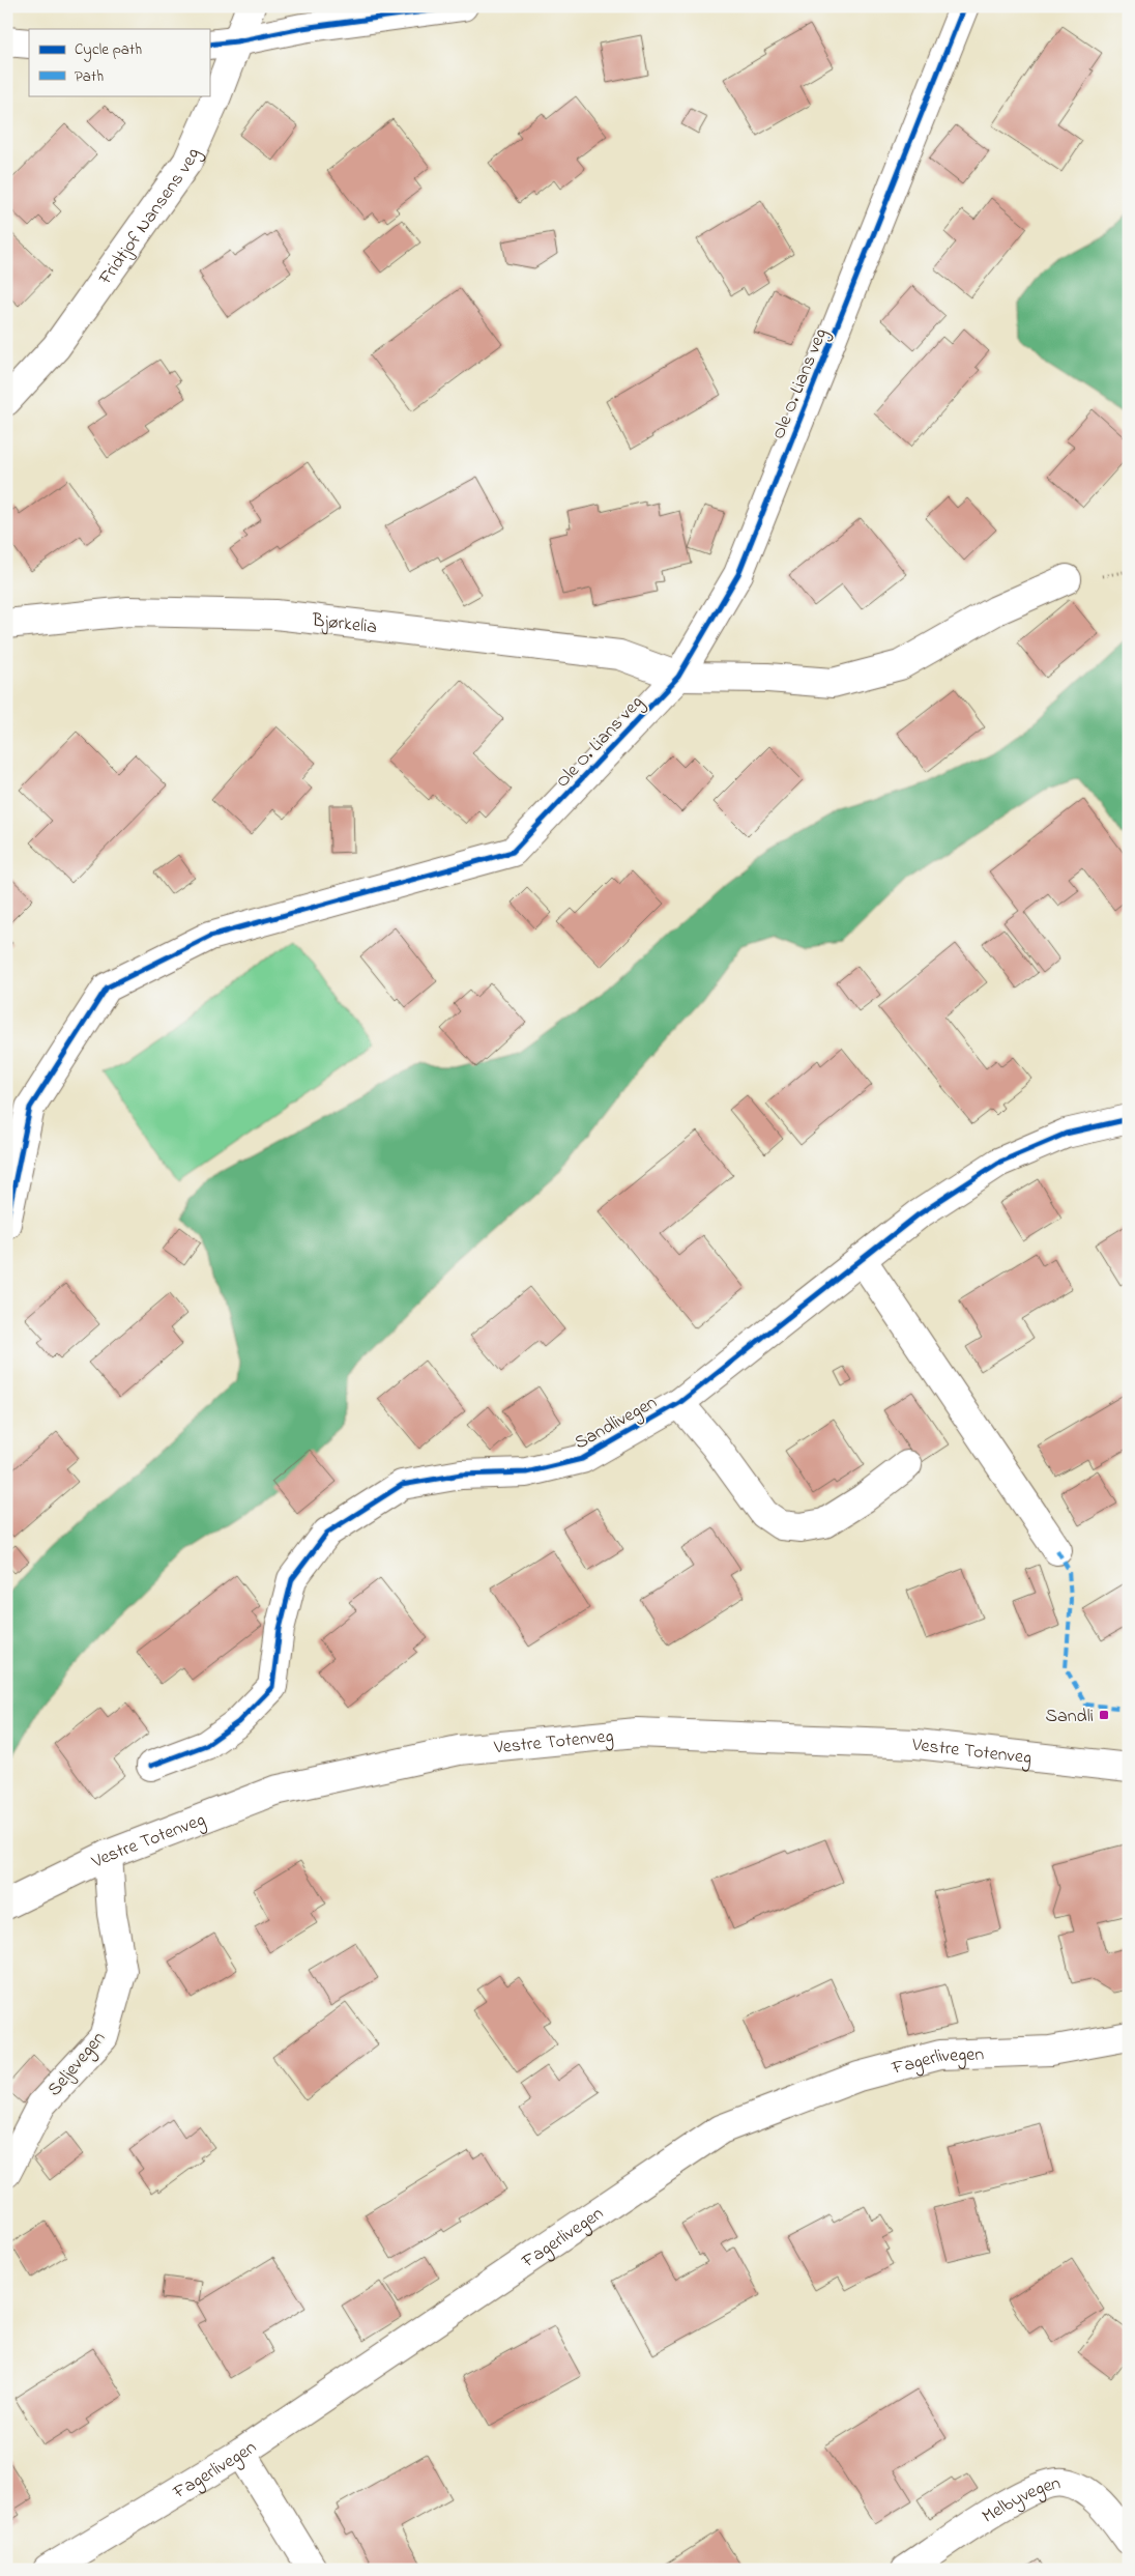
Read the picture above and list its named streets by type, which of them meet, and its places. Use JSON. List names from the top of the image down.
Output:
{
  "streets": {
    "street": [
      "Fridtjof Nansens veg",
      "Ole O. Lians veg",
      "Bjørkelia",
      "Sandlivegen",
      "Vestre Totenveg",
      "Fagerlivegen",
      "Seljevegen",
      "Melbyvegen"
    ]
  },
  "crossings": [
    ["Ole O. Lians veg", "Bjørkelia"],
    ["Vestre Totenveg", "Seljevegen"]
  ],
  "places": {
    "transit": ["Sandli"]
  },
  "legend": ["Cycle path", "Path"]
}
